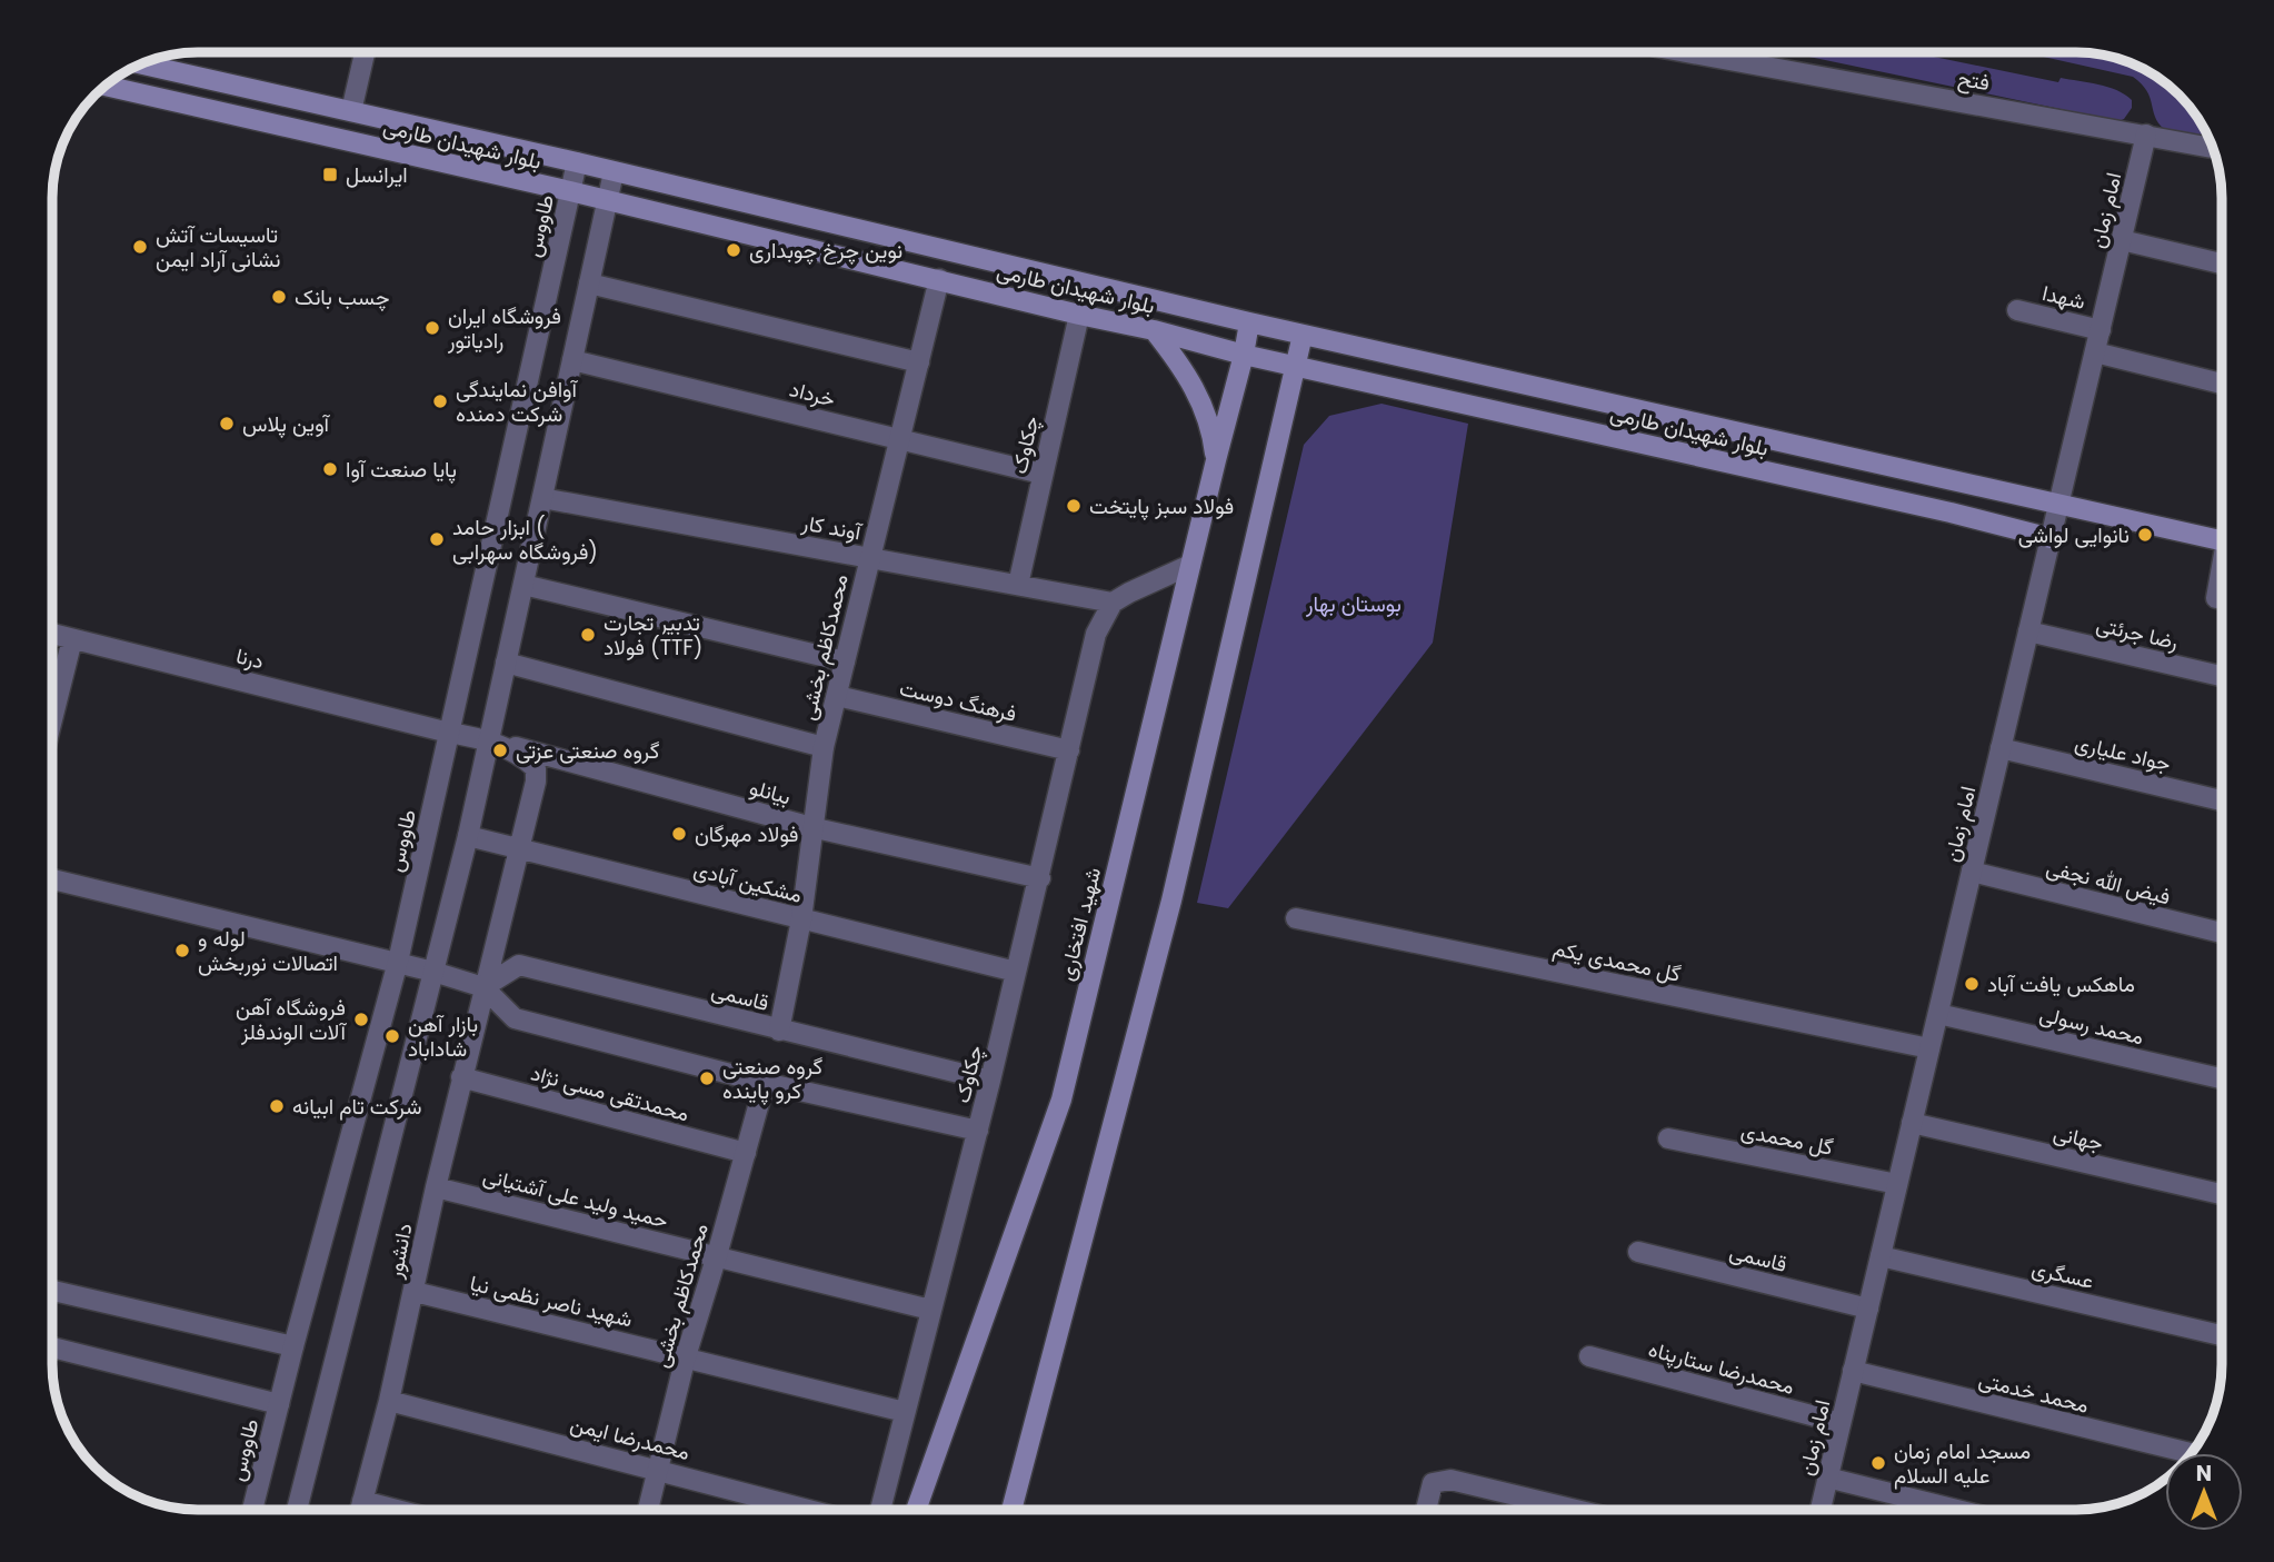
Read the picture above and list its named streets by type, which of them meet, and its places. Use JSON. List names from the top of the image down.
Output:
{
  "streets": {
    "main road": ["بلوار شهیدان طارمی", "شهید افتخاری"],
    "street": [
      "فتح",
      "امام زمان",
      "طاووس",
      "شهدا",
      "خرداد",
      "چکاوک",
      "آوند کار",
      "رضا جرئتی",
      "محمدکاظم بخشی",
      "درنا",
      "فرهنگ دوست",
      "جواد علیاری",
      "بیانلو",
      "مشکین آبادی",
      "فیض الله نجفی",
      "گل محمدی یکم",
      "قاسمی",
      "محمد رسولی",
      "محمدتقی مسی نژاد",
      "جهانی",
      "گل محمدی",
      "حمید ولید علی آشتیانی",
      "دانشور",
      "عسگری",
      "شهید ناصر نظمی نیا",
      "محمدرضا ستارپناه",
      "محمد خدمتی",
      "محمدرضا ایمن"
    ]
  },
  "crossings": [
    ["فتح", "امام زمان"],
    ["بلوار شهیدان طارمی", "امام زمان"],
    ["بلوار شهیدان طارمی", "طاووس"],
    ["بلوار شهیدان طارمی", "چکاوک"],
    ["بلوار شهیدان طارمی", "محمدکاظم بخشی"],
    ["بلوار شهیدان طارمی", "شهید افتخاری"],
    ["امام زمان", "شهدا"],
    ["امام زمان", "رضا جرئتی"],
    ["امام زمان", "جواد علیاری"],
    ["امام زمان", "فیض الله نجفی"],
    ["امام زمان", "گل محمدی یکم"],
    ["امام زمان", "قاسمی"],
    ["امام زمان", "محمد رسولی"],
    ["امام زمان", "جهانی"],
    ["امام زمان", "گل محمدی"],
    ["امام زمان", "عسگری"],
    ["امام زمان", "محمدرضا ستارپناه"],
    ["امام زمان", "محمد خدمتی"],
    ["طاووس", "درنا"],
    ["خرداد", "چکاوک"],
    ["خرداد", "محمدکاظم بخشی"],
    ["چکاوک", "آوند کار"],
    ["چکاوک", "فرهنگ دوست"],
    ["چکاوک", "بیانلو"],
    ["چکاوک", "مشکین آبادی"],
    ["چکاوک", "قاسمی"],
    ["چکاوک", "حمید ولید علی آشتیانی"],
    ["چکاوک", "شهید ناصر نظمی نیا"],
    ["آوند کار", "محمدکاظم بخشی"],
    ["محمدکاظم بخشی", "فرهنگ دوست"],
    ["محمدکاظم بخشی", "بیانلو"],
    ["محمدکاظم بخشی", "مشکین آبادی"],
    ["محمدکاظم بخشی", "قاسمی"],
    ["محمدکاظم بخشی", "محمدتقی مسی نژاد"],
    ["محمدکاظم بخشی", "حمید ولید علی آشتیانی"],
    ["محمدکاظم بخشی", "شهید ناصر نظمی نیا"],
    ["محمدکاظم بخشی", "محمدرضا ایمن"],
    ["درنا", "بیانلو"],
    ["درنا", "دانشور"],
    ["بیانلو", "دانشور"],
    ["مشکین آبادی", "دانشور"],
    ["قاسمی", "دانشور"],
    ["محمدتقی مسی نژاد", "دانشور"],
    ["حمید ولید علی آشتیانی", "دانشور"],
    ["دانشور", "شهید ناصر نظمی نیا"],
    ["دانشور", "محمدرضا ایمن"]
  ],
  "parks": ["بوستان بهار"],
  "places": {
    "transit": ["ایرانسل"],
    "other": [
      "تاسیسات آتش نشانی آراد ایمن",
      "نوین چرخ چوبداری",
      "چسب بانک",
      "فروشگاه ایران رادیاتور",
      "آوافن نمایندگی شرکت دمنده",
      "آوین پلاس",
      "پایا صنعت آوا",
      "فولاد سبز پایتخت",
      "نانوایی لواشی",
      "ابزار حامد ( فروشگاه سهرابی)",
      "تدبیر تجارت فولاد (TTF)",
      "گروه صنعتی عزتی",
      "فولاد مهرگان",
      "لوله و اتصالات نوربخش",
      "ماهکس یافت آباد",
      "فروشگاه آهن آلات الوندفلز",
      "بازار آهن شاداباد",
      "گروه صنعتی کرو پاینده",
      "شرکت تام ابیانه",
      "مسجد امام زمان علیه السلام"
    ]
  },
  "north": "top"
}
